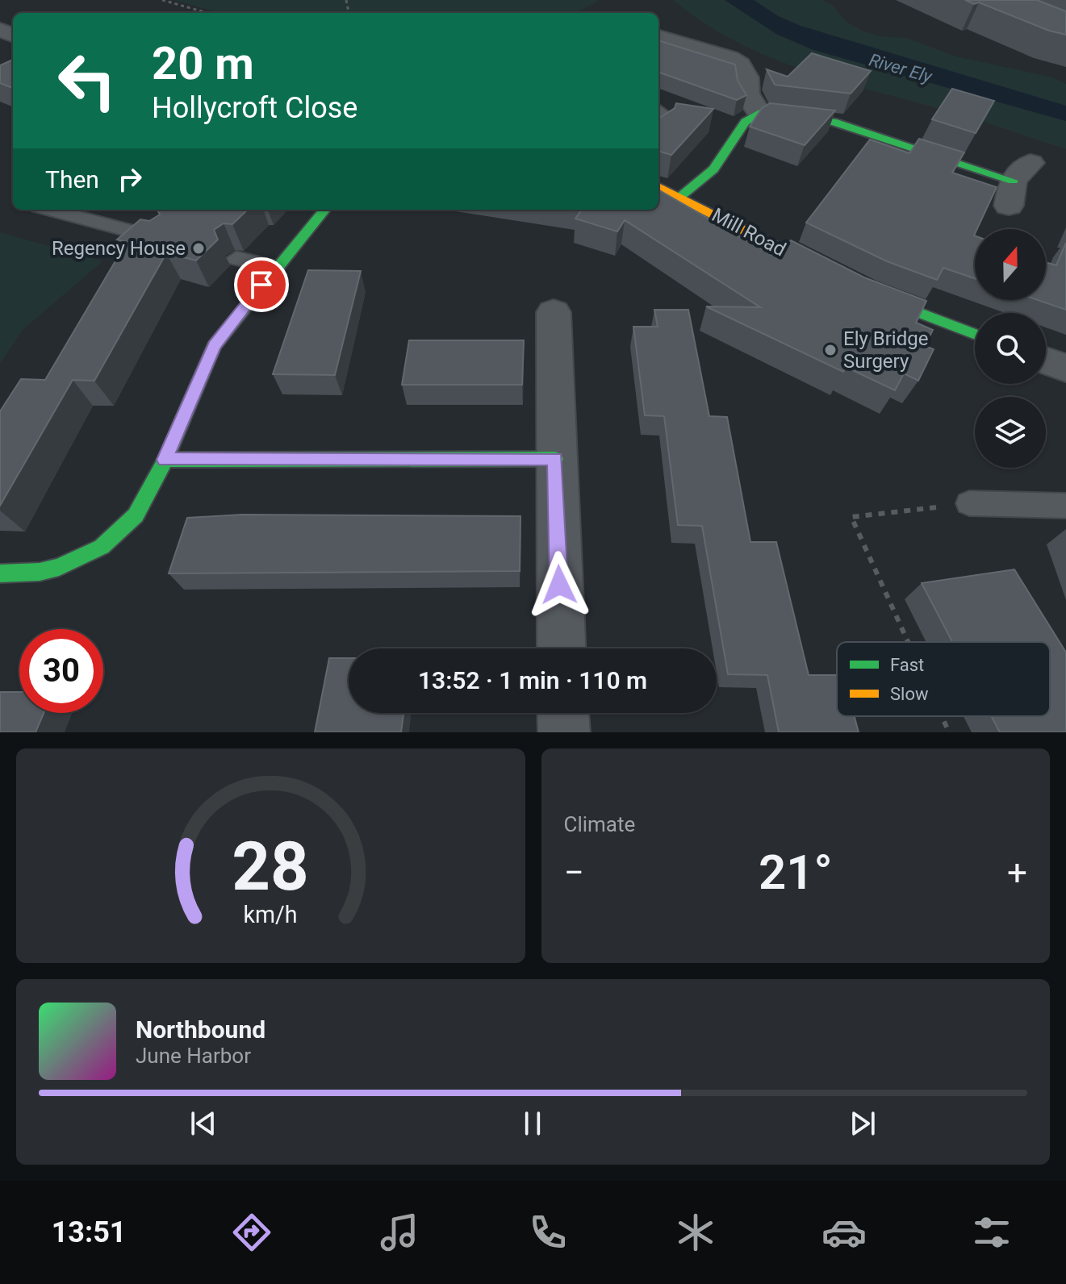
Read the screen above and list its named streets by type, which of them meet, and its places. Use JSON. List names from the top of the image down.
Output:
{
  "streets": {
    "street": ["Mill Road"]
  },
  "water": ["River Ely"],
  "places": ["Regency House", "Ely Bridge Surgery"],
  "legend": ["Fast", "Slow"],
  "north": "top",
  "page": {
    "turn": ["20 m", "Hollycroft Close"],
    "then": "Then",
    "limit": "30",
    "trip": "13:52 · 1 min · 110 m",
    "tile": "Climate",
    "heat": ["−", "21°", "+"],
    "song": ["Northbound", "June Harbor"],
    "tabs": "13:51",
    "gauge": ["28", "km/h"]
  }
}
